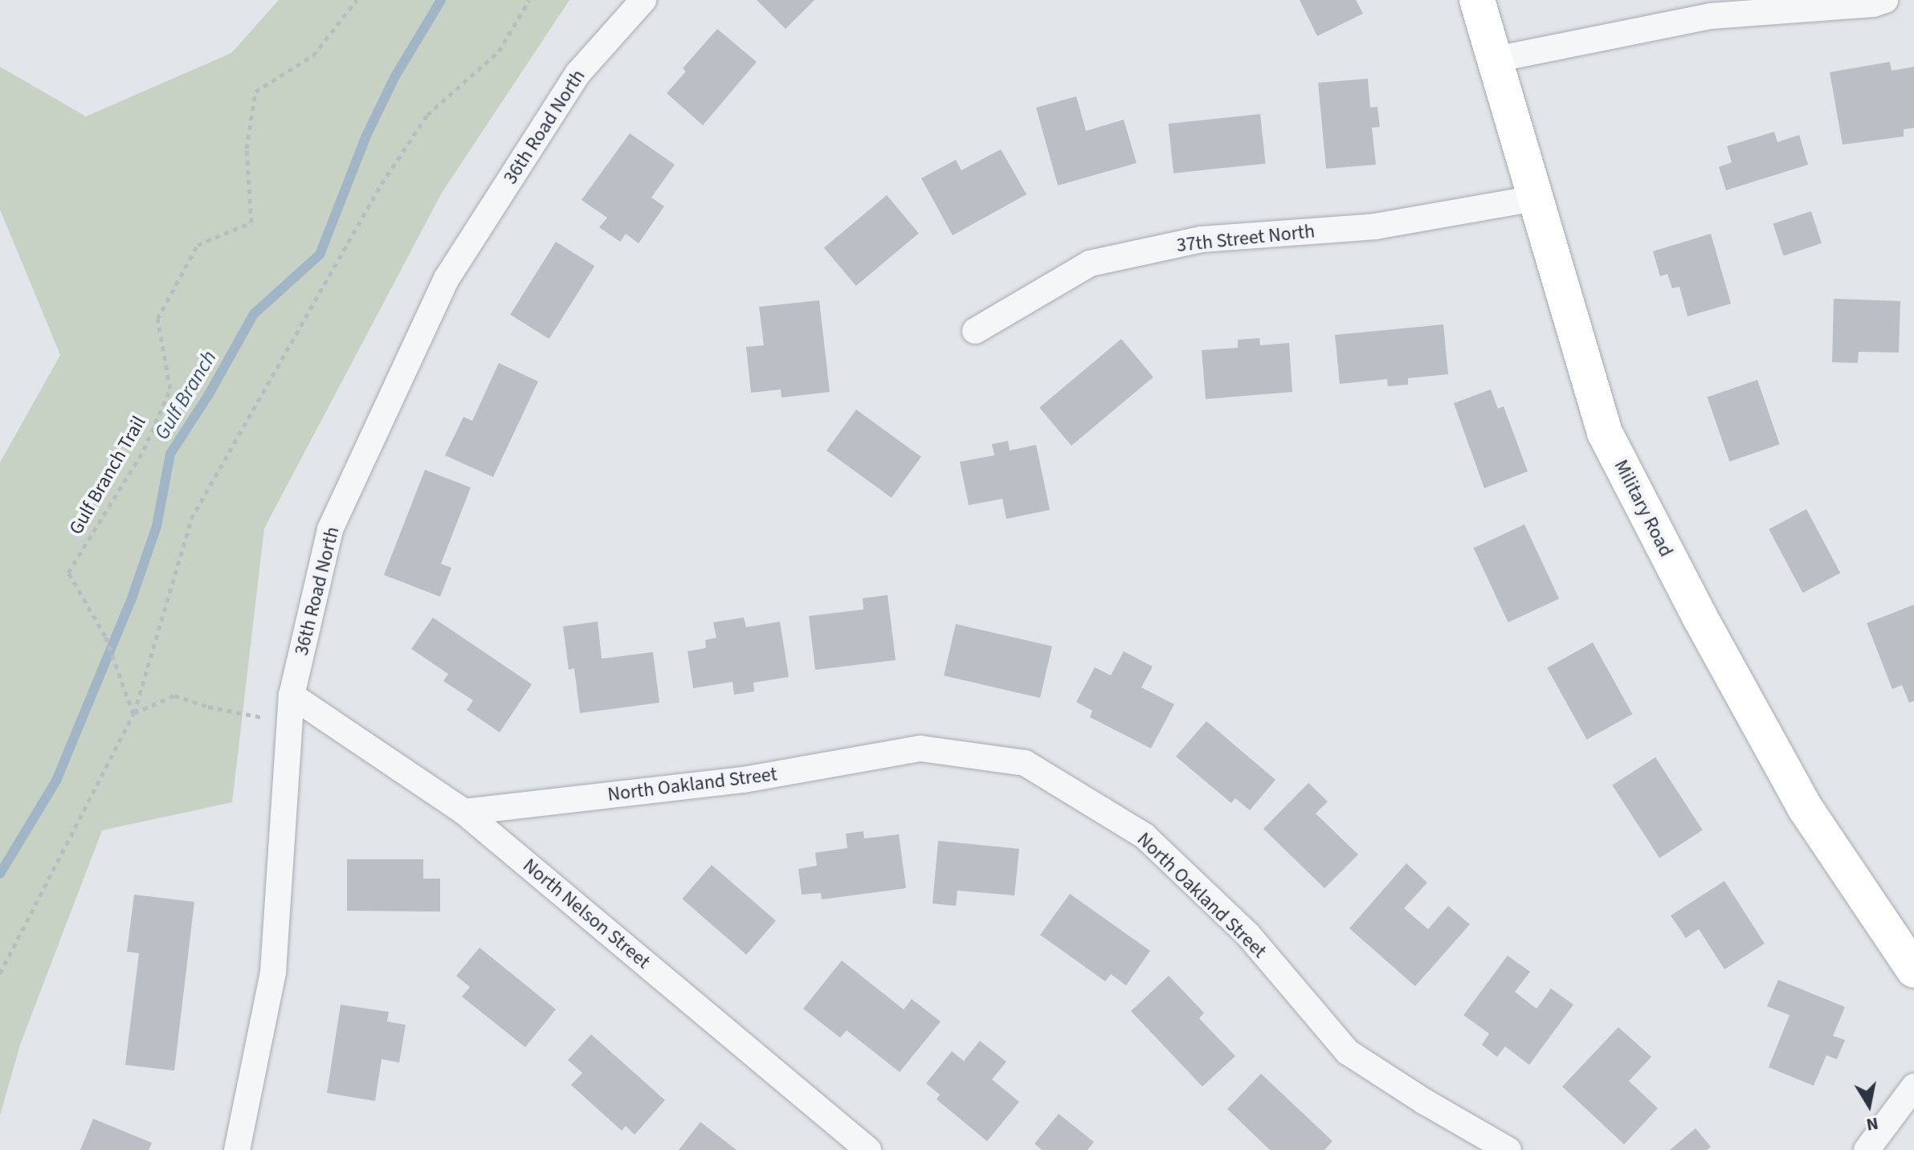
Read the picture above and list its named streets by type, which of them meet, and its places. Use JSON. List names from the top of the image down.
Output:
{
  "streets": {
    "main road": ["Military Road"],
    "street": [
      "36th Road North",
      "37th Street North",
      "North Oakland Street",
      "North Nelson Street"
    ],
    "path": ["Gulf Branch Trail"]
  },
  "crossings": [
    ["36th Road North", "North Nelson Street"],
    ["37th Street North", "Military Road"],
    ["North Oakland Street", "North Nelson Street"]
  ],
  "water": ["Gulf Branch"],
  "north": "bottom"
}
